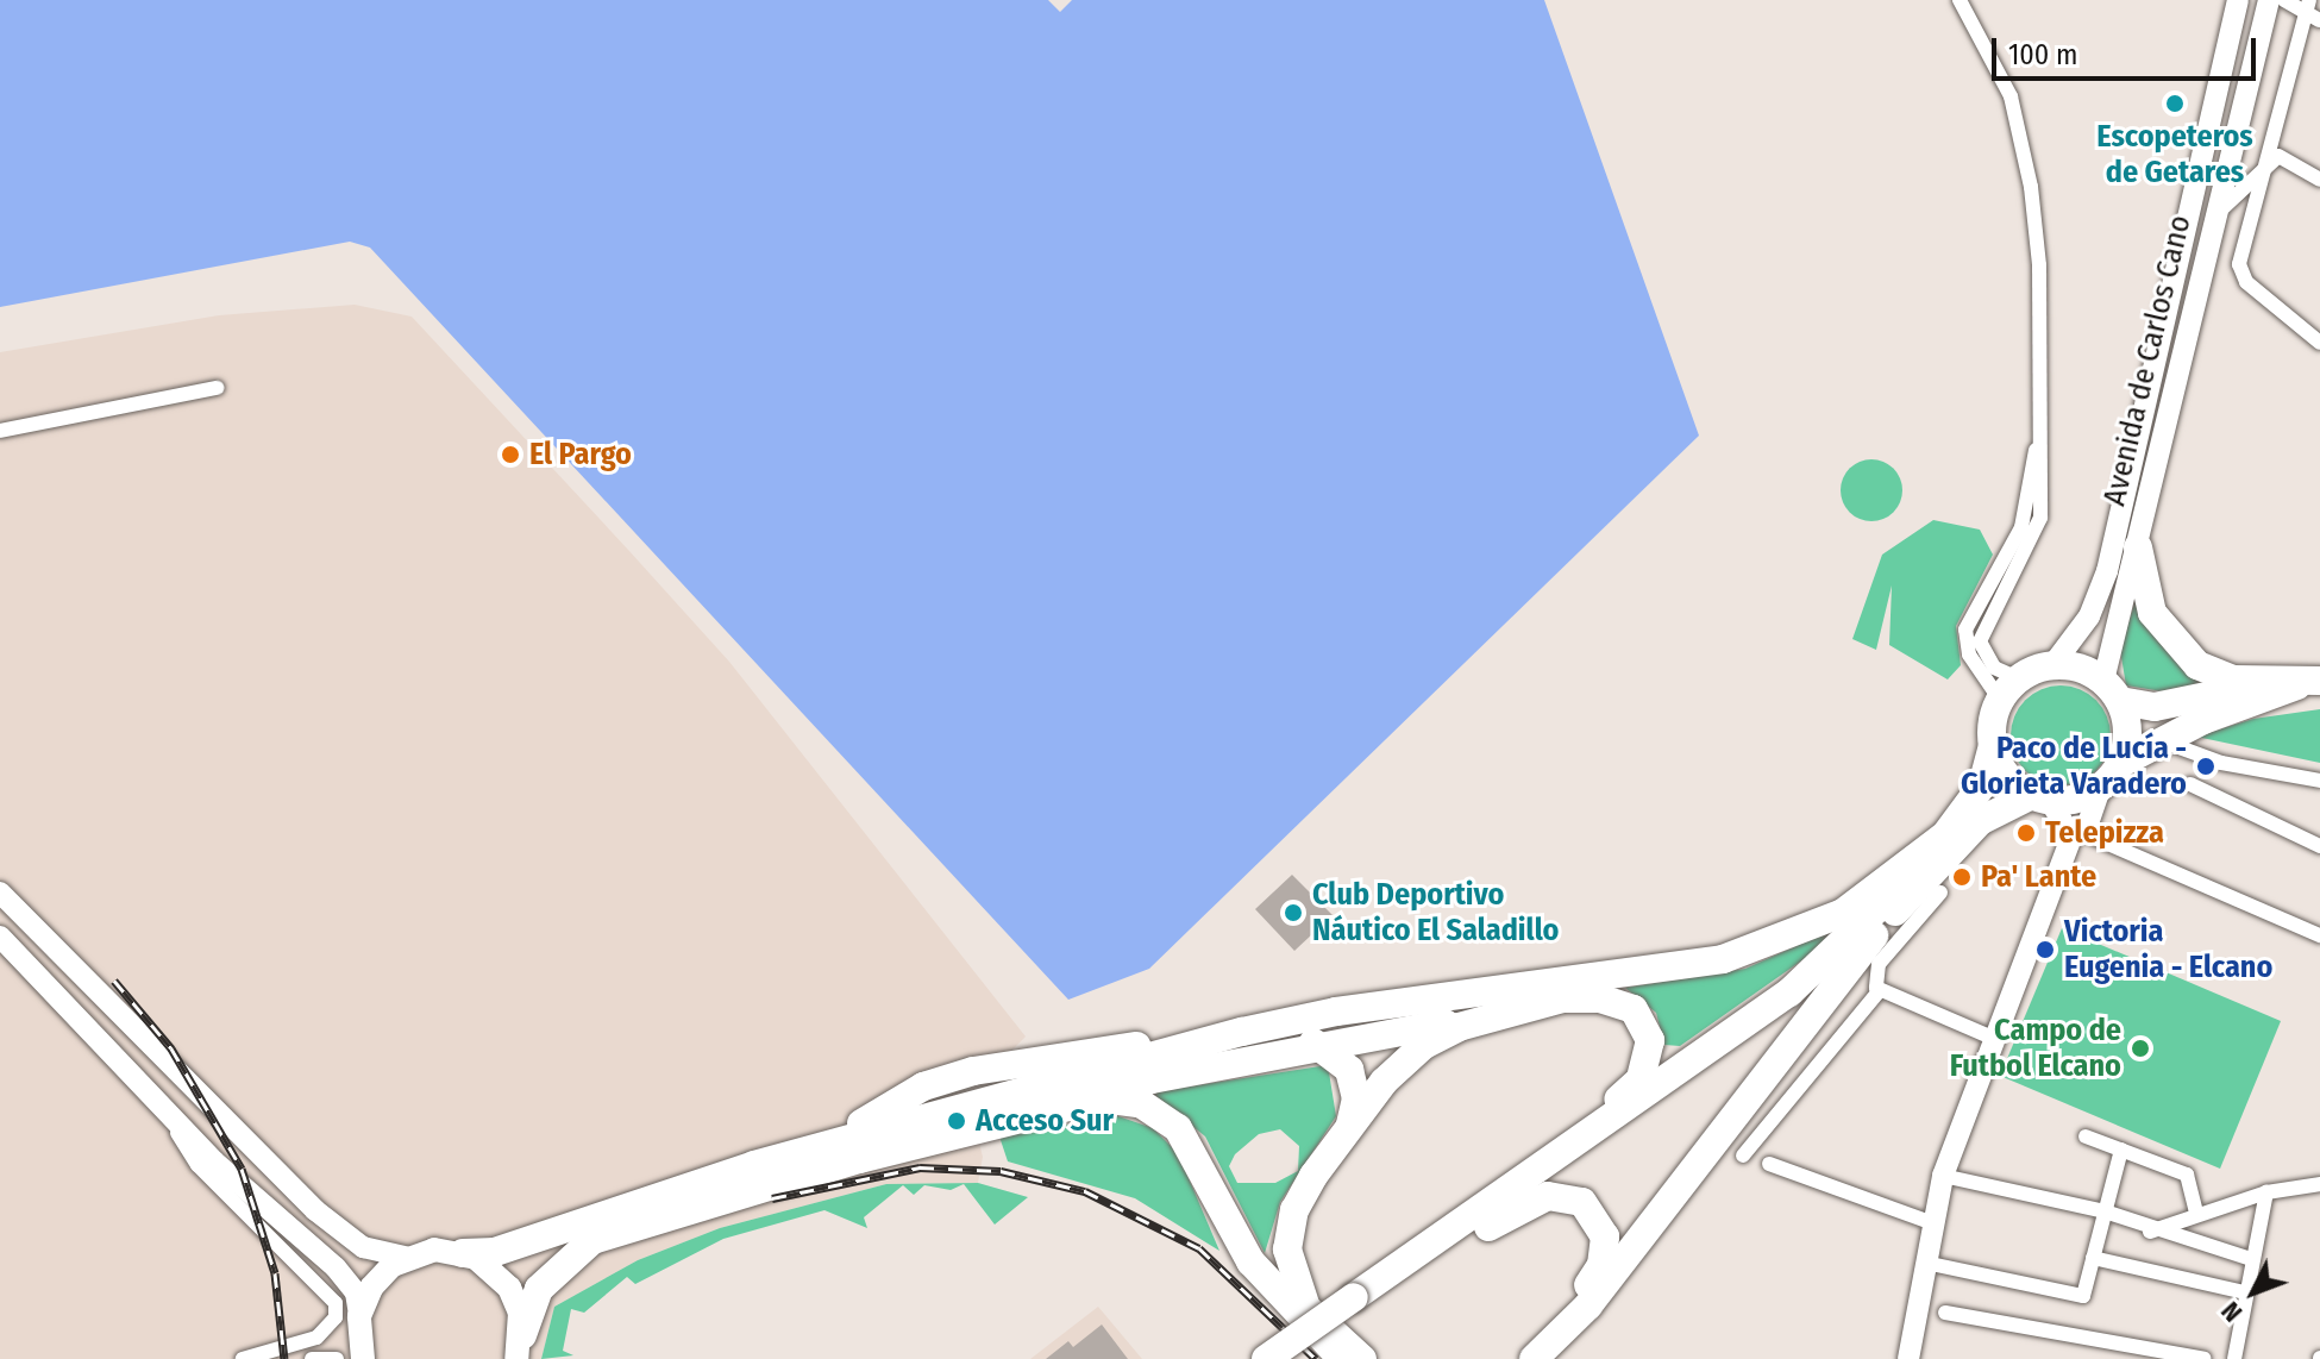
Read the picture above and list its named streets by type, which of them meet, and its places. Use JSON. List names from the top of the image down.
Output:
{
  "streets": {
    "street": ["Avenida de Carlos Cano"]
  },
  "places": [
    "Escopeteros de Getares",
    "El Pargo",
    "Paco de Lucía - Glorieta Varadero",
    "Telepizza",
    "Pa' Lante",
    "Club Deportivo Náutico El Saladillo",
    "Victoria Eugenia - Elcano",
    "Campo de Futbol Elcano",
    "Acceso Sur"
  ],
  "scale_bar": "100 m",
  "north": "bottom left"
}
